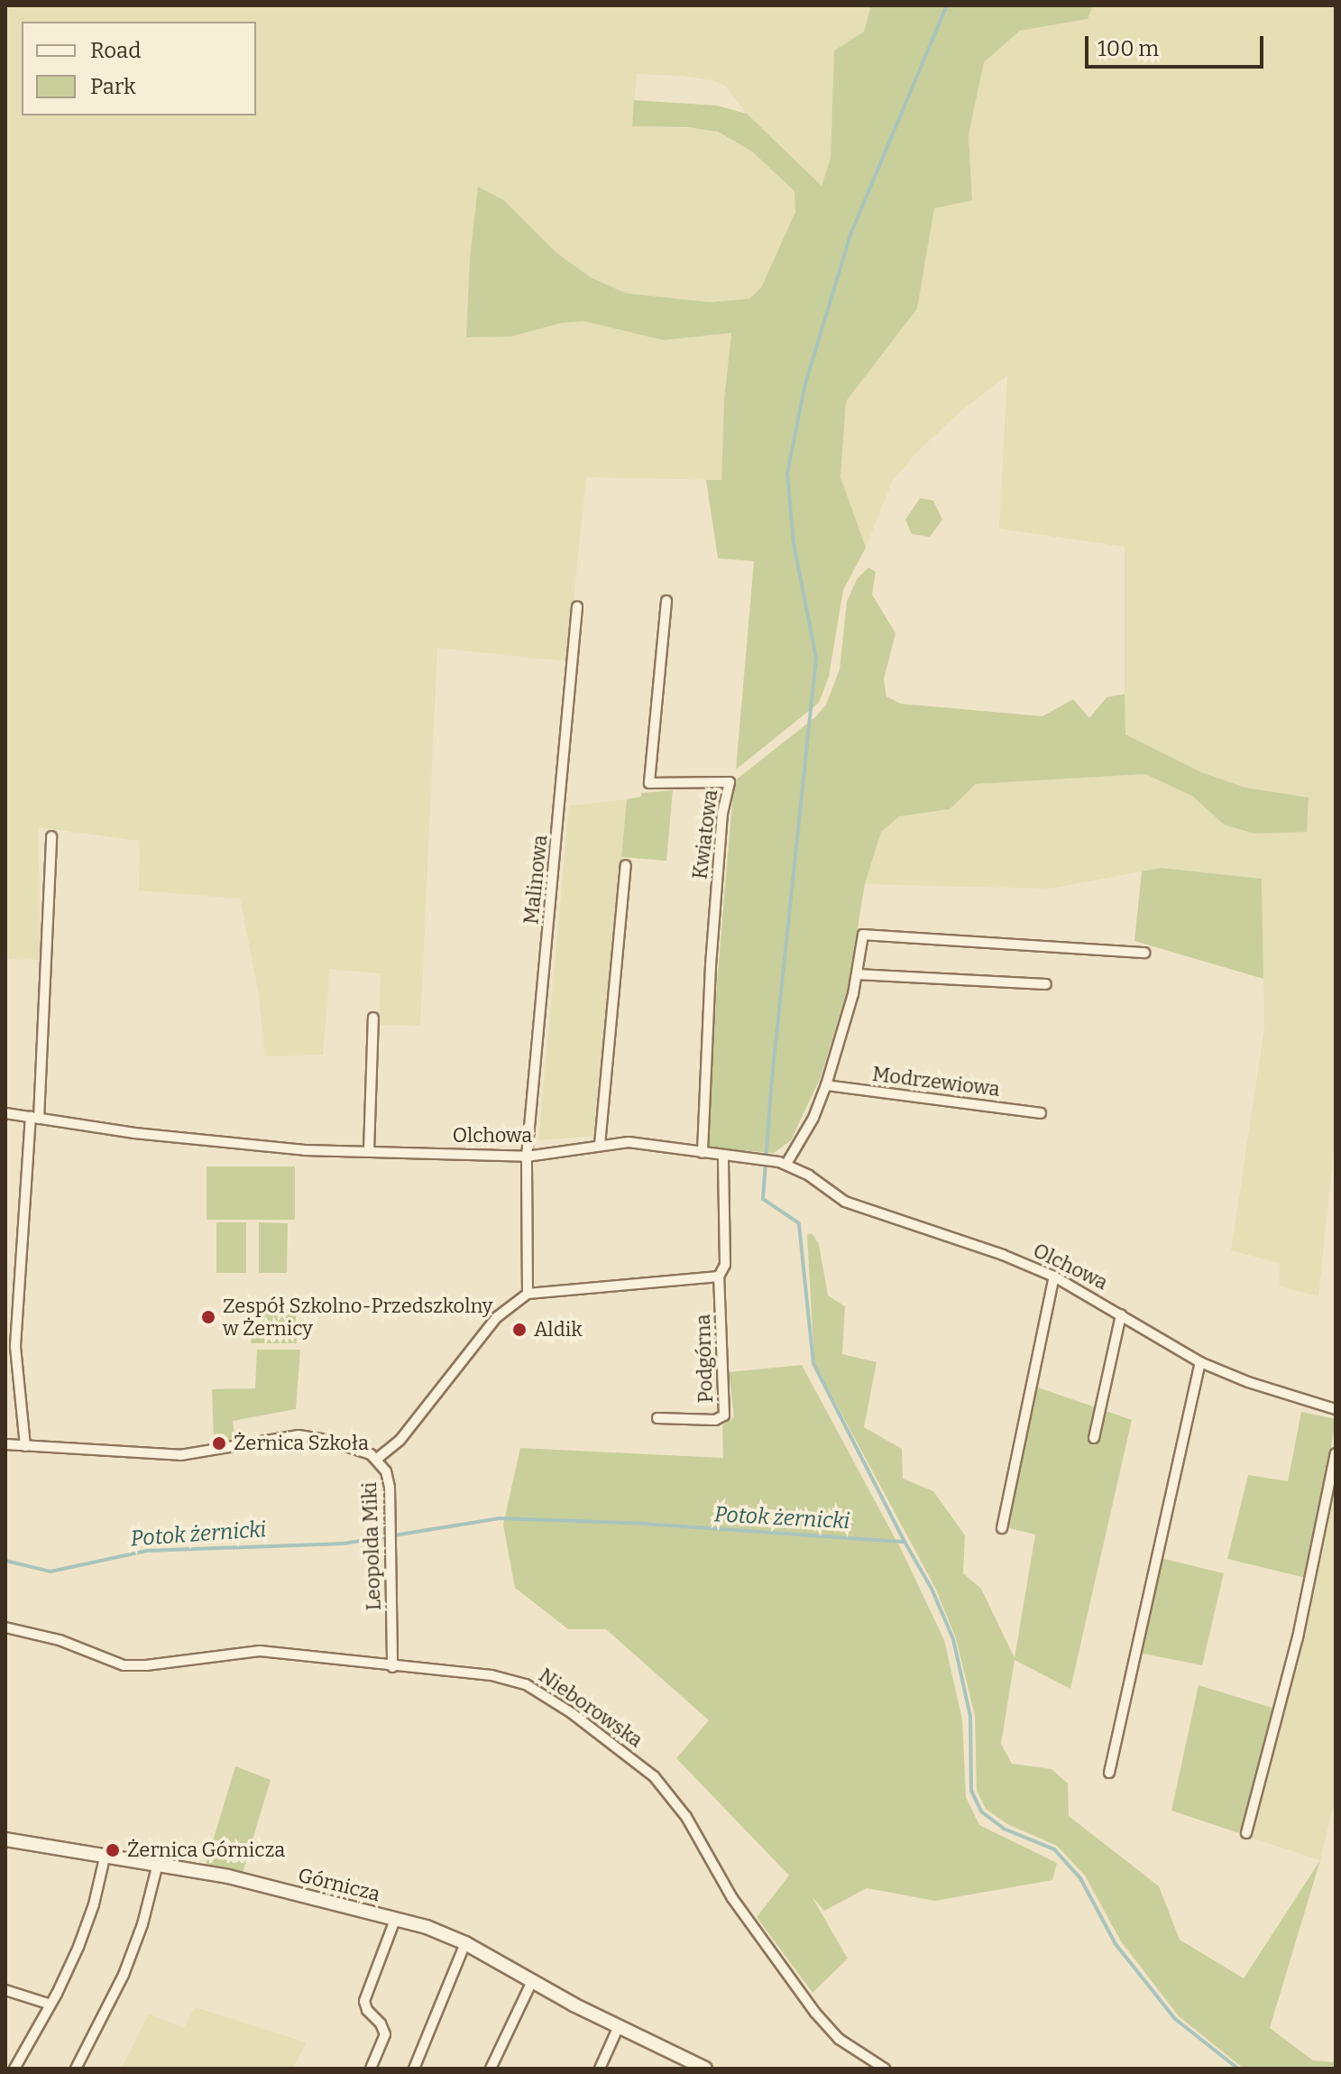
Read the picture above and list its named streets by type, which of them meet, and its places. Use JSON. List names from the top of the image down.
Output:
{
  "streets": {
    "street": [
      "Kwiatowa",
      "Malinowa",
      "Modrzewiowa",
      "Olchowa",
      "Podgórna",
      "Leopolda Miki",
      "Nieborowska",
      "Górnicza"
    ]
  },
  "crossings": [
    ["Kwiatowa", "Olchowa"],
    ["Malinowa", "Olchowa"],
    ["Olchowa", "Podgórna"],
    ["Leopolda Miki", "Nieborowska"]
  ],
  "water": ["Potok żernicki"],
  "places": [
    "Zespół Szkolno-Przedszkolny w Żernicy",
    "Aldik",
    "Żernica Szkoła",
    "Żernica Górnicza"
  ],
  "legend": ["Road", "Park"],
  "scale_bar": "100 m"
}
